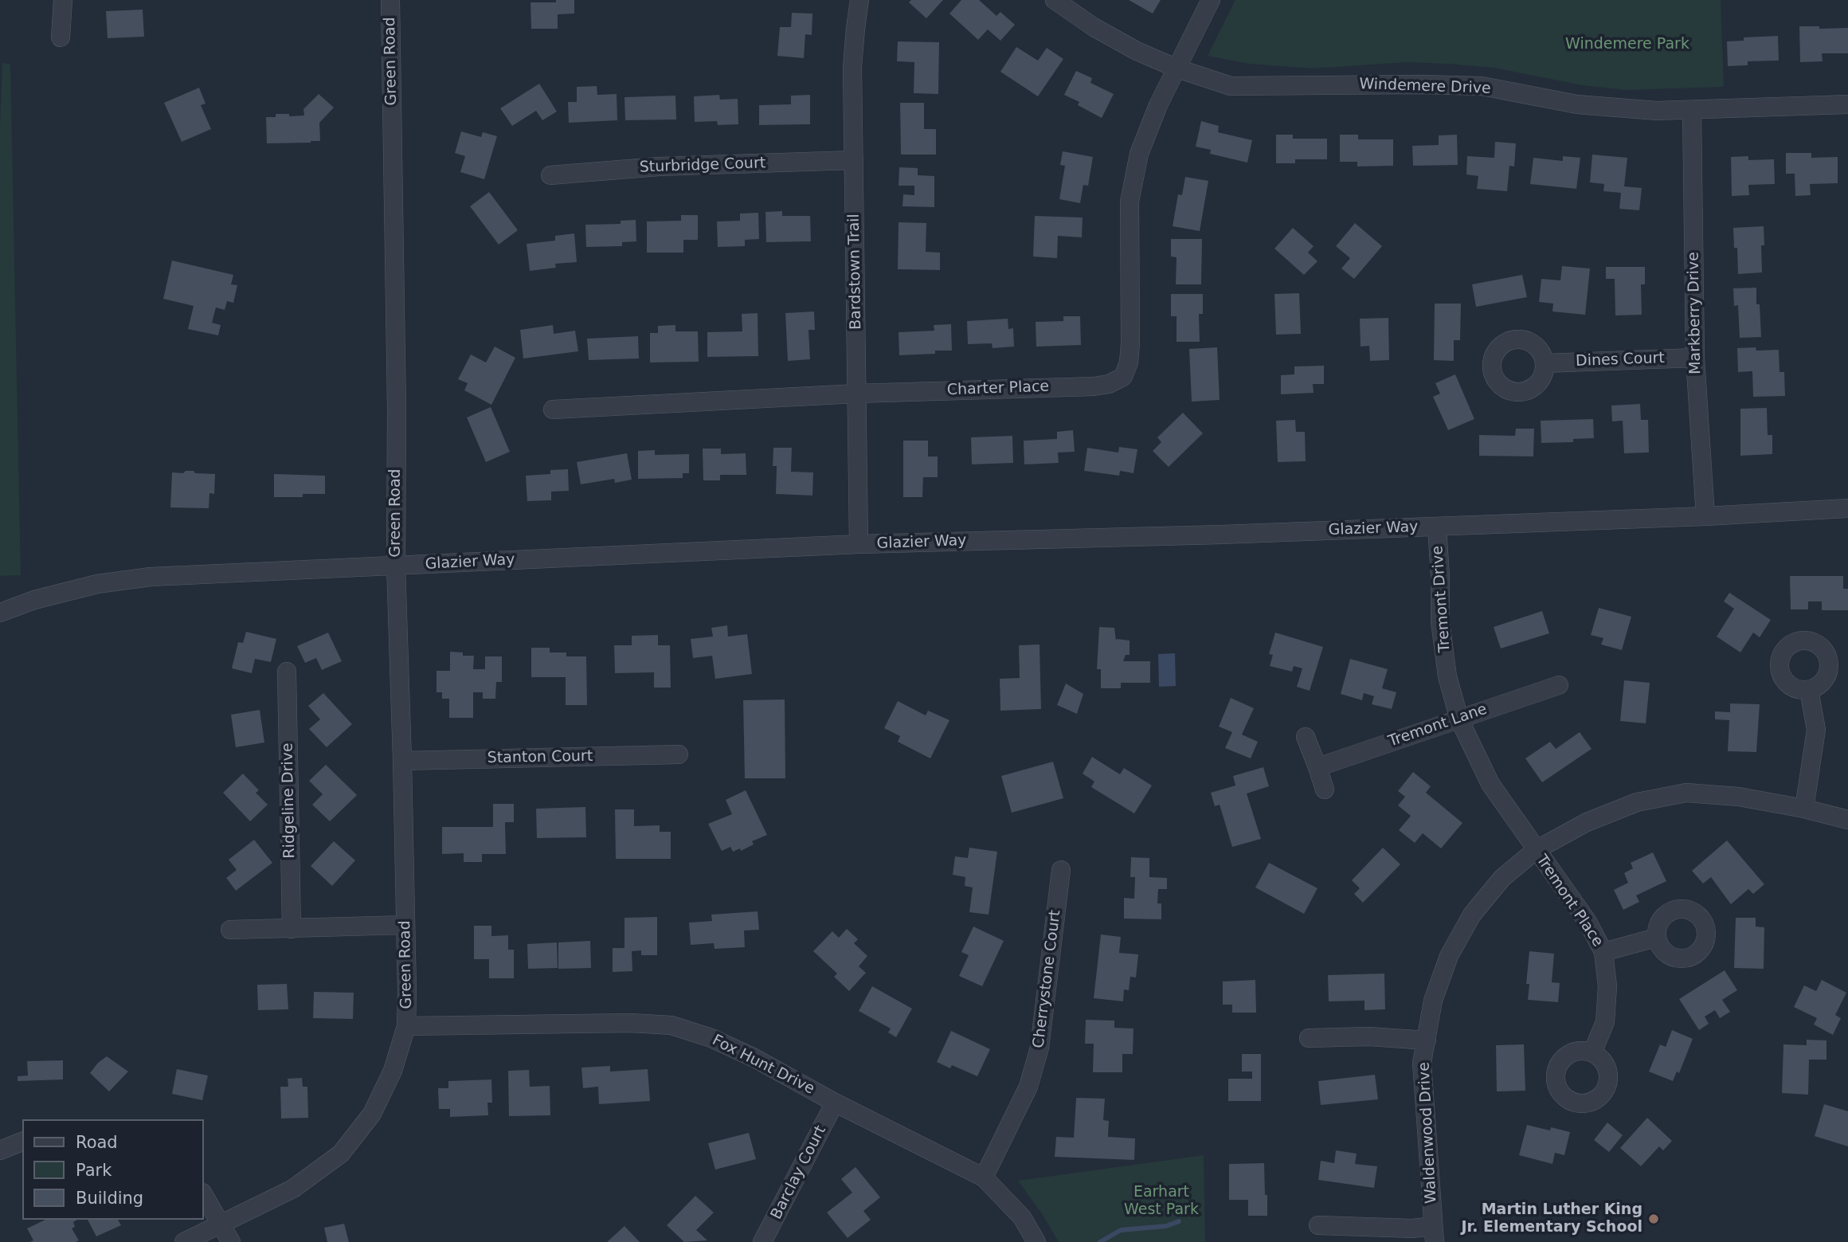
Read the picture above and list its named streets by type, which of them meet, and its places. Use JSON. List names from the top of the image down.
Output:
{
  "streets": {
    "street": [
      "Green Road",
      "Windemere Drive",
      "Sturbridge Court",
      "Bardstown Trail",
      "Markberry Drive",
      "Dines Court",
      "Charter Place",
      "Glazier Way",
      "Tremont Drive",
      "Tremont Lane",
      "Stanton Court",
      "Ridgeline Drive",
      "Tremont Place",
      "Cherrystone Court",
      "Fox Hunt Drive",
      "Waldenwood Drive",
      "Barclay Court"
    ]
  },
  "crossings": [
    ["Green Road", "Glazier Way"],
    ["Green Road", "Stanton Court"],
    ["Green Road", "Fox Hunt Drive"],
    ["Windemere Drive", "Markberry Drive"],
    ["Windemere Drive", "Charter Place"],
    ["Sturbridge Court", "Bardstown Trail"],
    ["Bardstown Trail", "Charter Place"],
    ["Bardstown Trail", "Glazier Way"],
    ["Markberry Drive", "Dines Court"],
    ["Markberry Drive", "Glazier Way"],
    ["Glazier Way", "Tremont Drive"],
    ["Tremont Drive", "Tremont Lane"],
    ["Tremont Drive", "Tremont Place"],
    ["Tremont Drive", "Waldenwood Drive"],
    ["Tremont Place", "Waldenwood Drive"],
    ["Cherrystone Court", "Fox Hunt Drive"],
    ["Fox Hunt Drive", "Barclay Court"]
  ],
  "parks": ["Windemere Park", "Earhart West Park"],
  "places": ["Martin Luther King Jr. Elementary School"],
  "legend": ["Road", "Park", "Building"]
}
